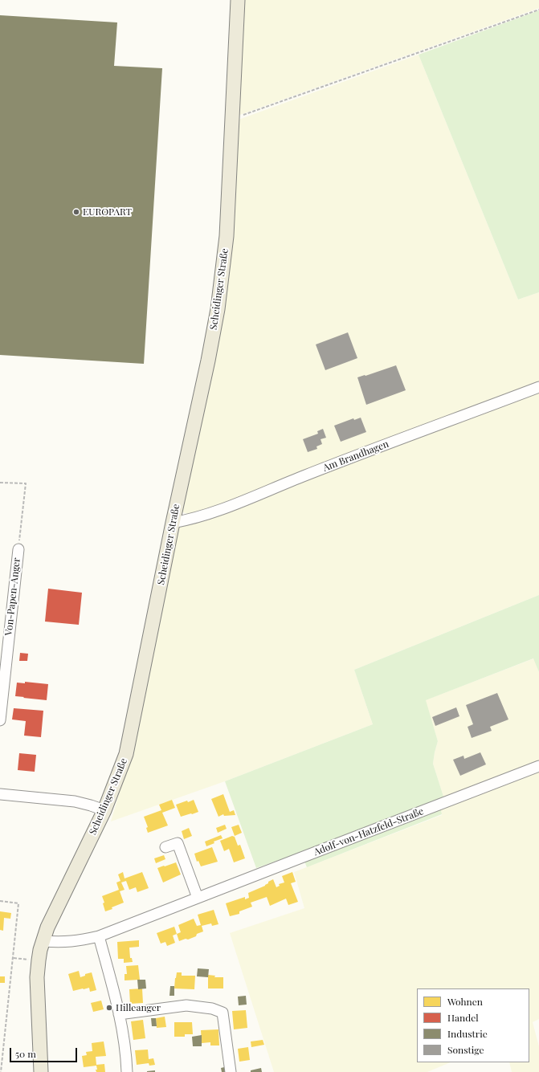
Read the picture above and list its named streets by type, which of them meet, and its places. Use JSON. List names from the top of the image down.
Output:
{
  "streets": {
    "main road": ["Scheidinger Straße"],
    "street": ["Am Brandhagen", "Von-Papen-Anger", "Adolf-von-Hatzfeld-Straße"]
  },
  "crossings": [
    ["Scheidinger Straße", "Am Brandhagen"],
    ["Scheidinger Straße", "Adolf-von-Hatzfeld-Straße"]
  ],
  "places": ["EUROPART", "Hilleanger"],
  "legend": [
    "Wohnen",
    "Handel",
    "Industrie",
    "Sonstige"
  ],
  "scale_bar": "50 m"
}
